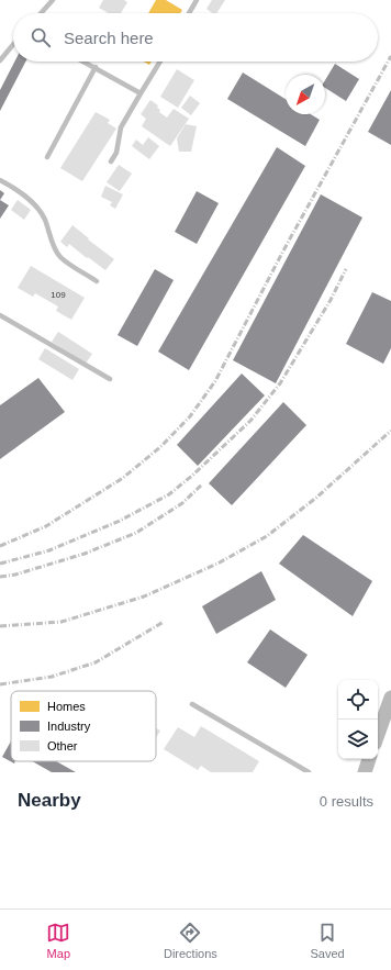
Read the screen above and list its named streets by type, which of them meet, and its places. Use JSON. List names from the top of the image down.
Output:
{
  "house_numbers": ["109"],
  "legend": ["Homes", "Industry", "Other"],
  "north": "bottom left",
  "page": {
    "search": "Search here",
    "heading": ["Nearby", "0 results"],
    "nav": ["Map", "Directions", "Saved"]
  }
}
